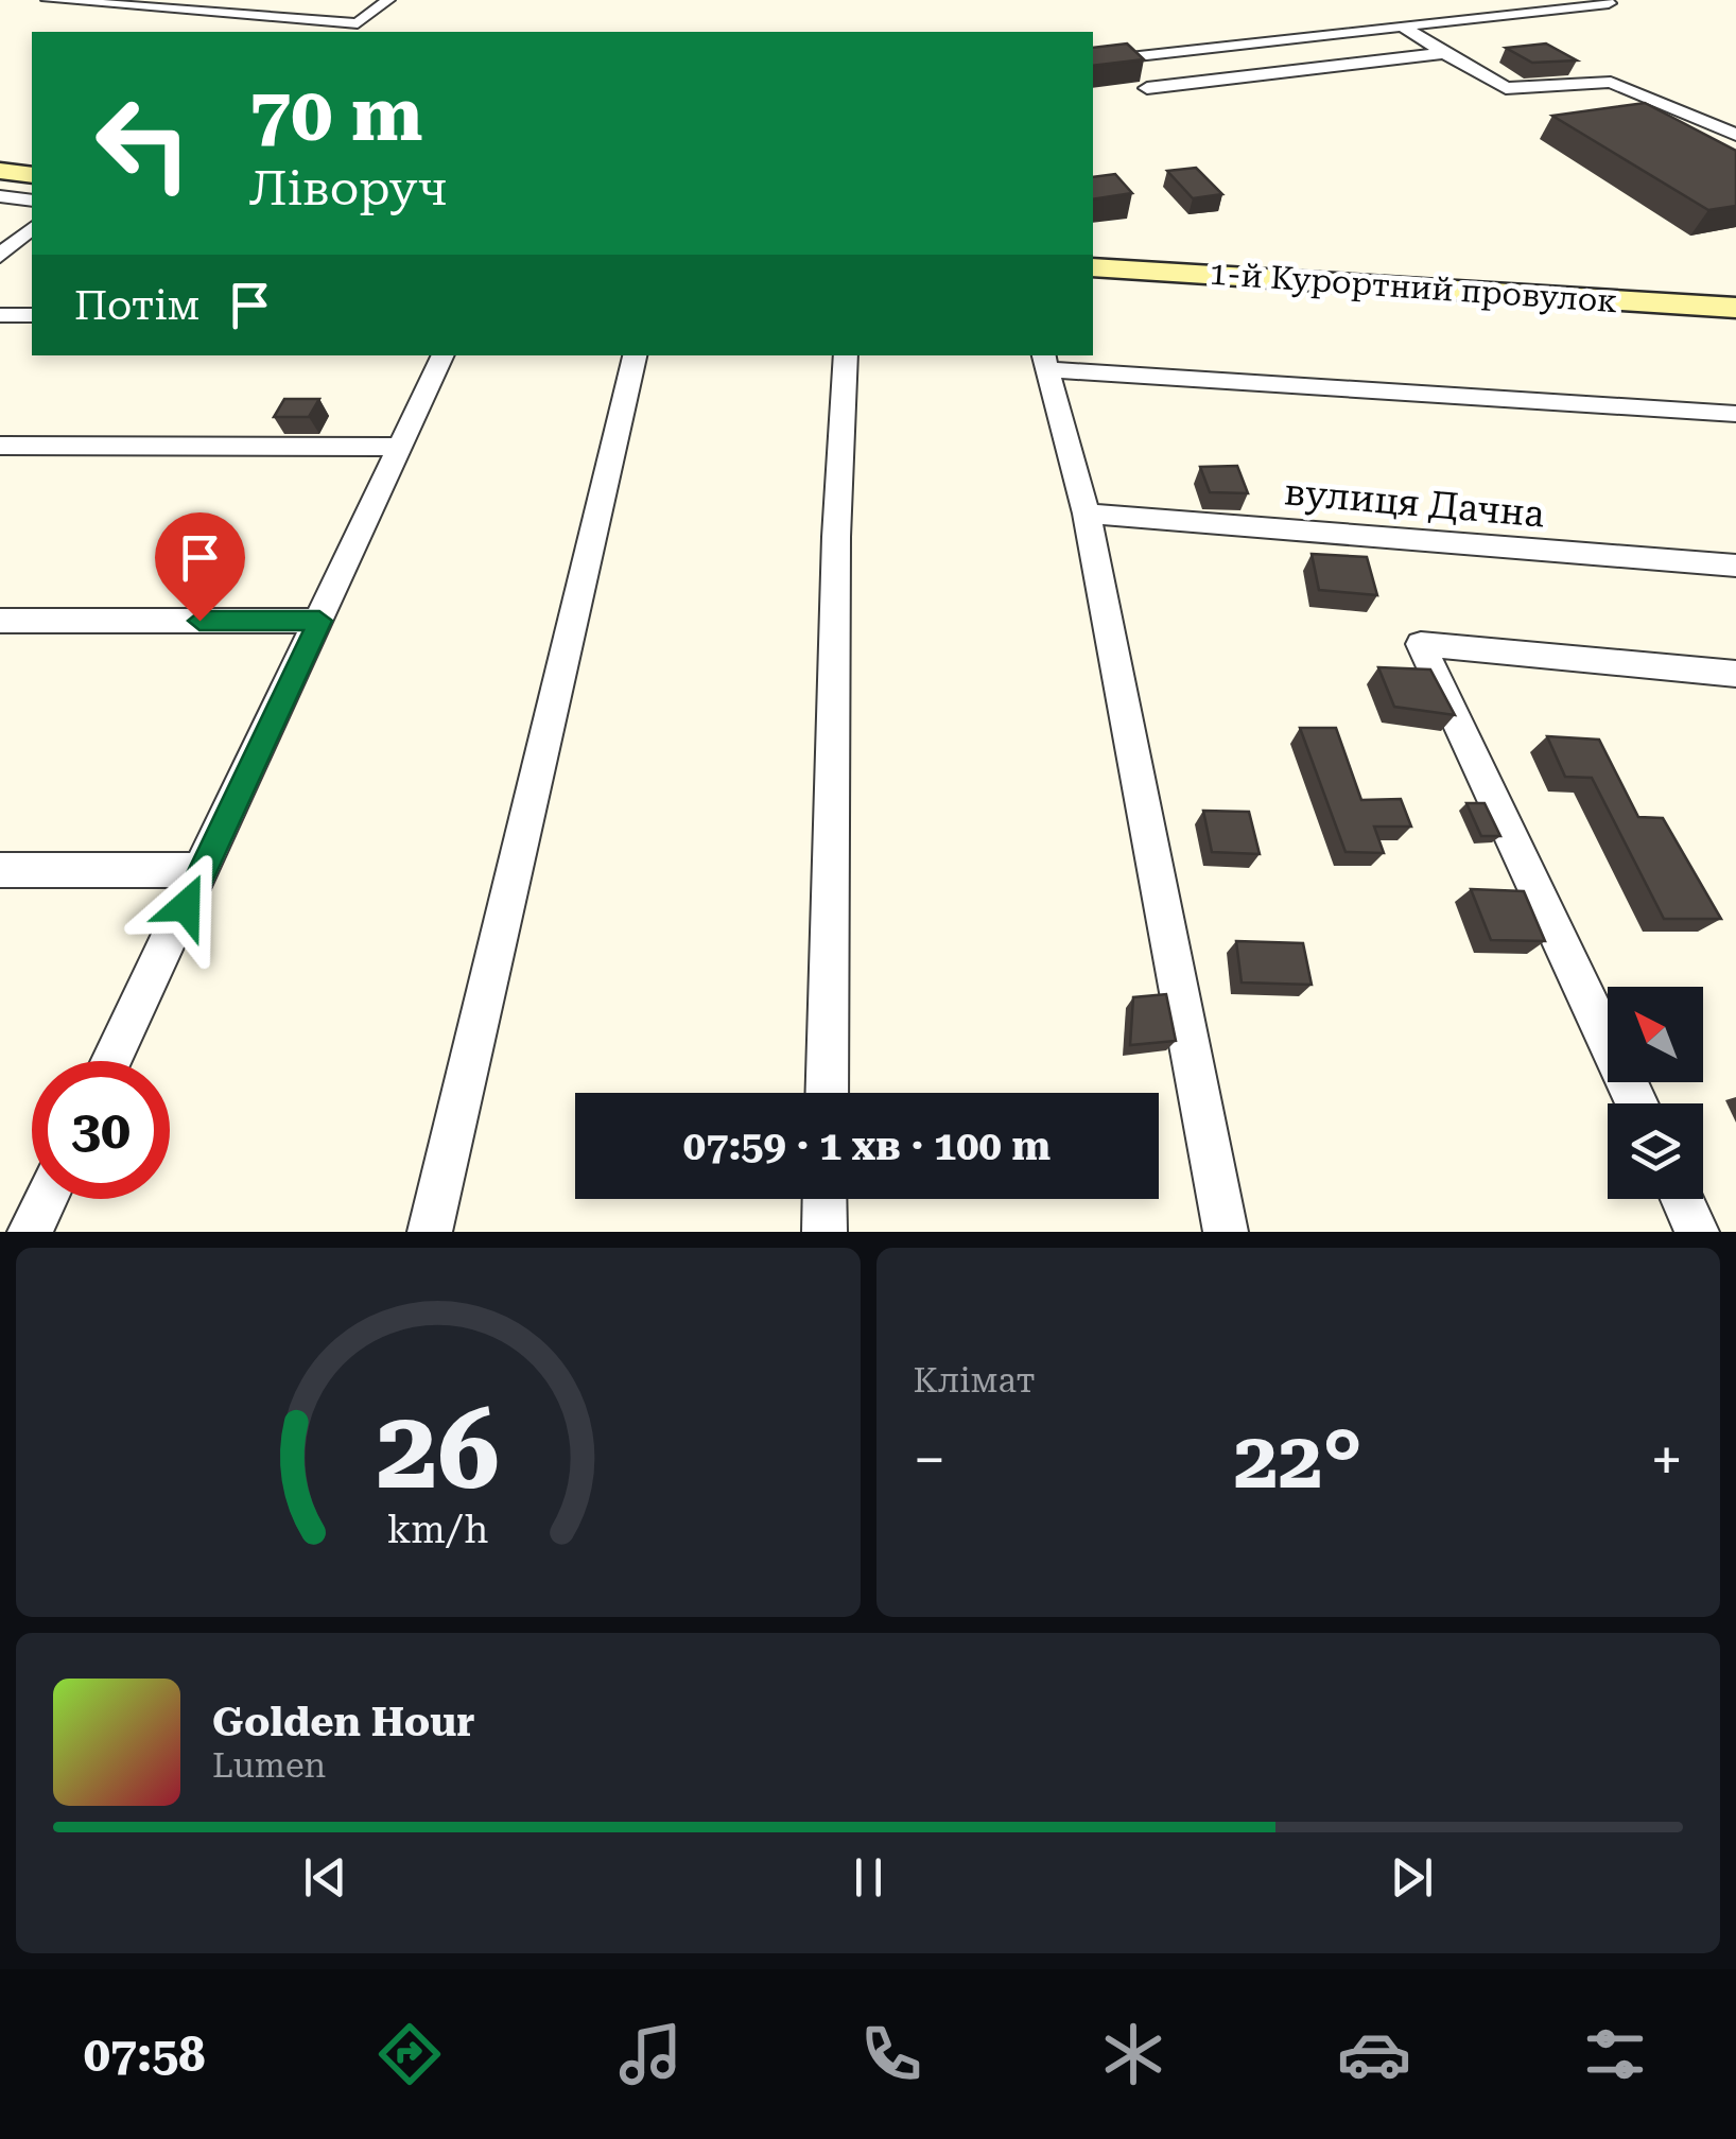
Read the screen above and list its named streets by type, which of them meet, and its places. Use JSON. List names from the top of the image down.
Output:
{
  "streets": {
    "street": ["1-й Курортний провулок", "вулиця Дачна"]
  },
  "north": "top left",
  "page": {
    "turn": ["70 m", "Ліворуч"],
    "then": "Потім",
    "limit": "30",
    "trip": "07:59 · 1 хв · 100 m",
    "tile": "Клімат",
    "heat": ["−", "22°", "+"],
    "song": ["Golden Hour", "Lumen"],
    "tabs": "07:58",
    "gauge": ["26", "km/h"]
  }
}
